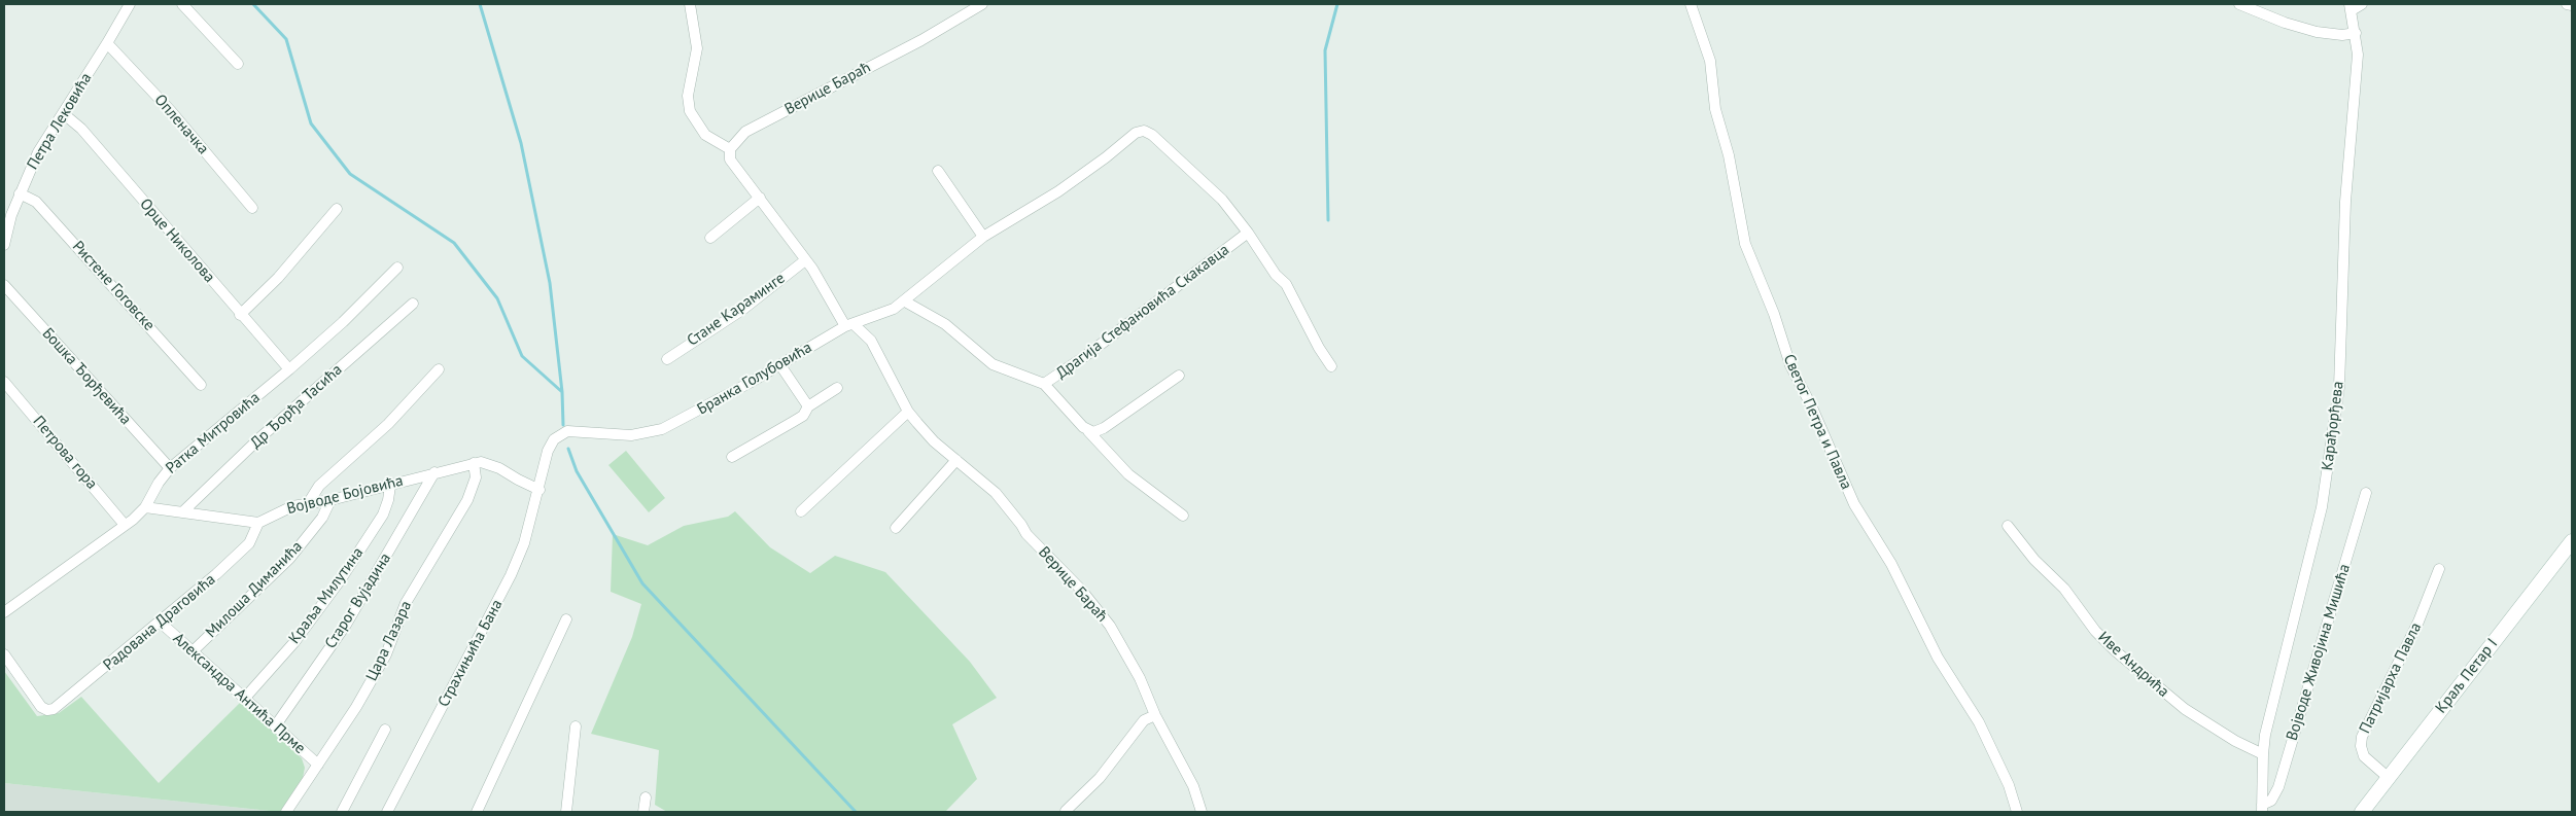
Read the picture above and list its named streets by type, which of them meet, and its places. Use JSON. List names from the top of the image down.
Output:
{
  "streets": {
    "main road": ["Краљ Петар I"],
    "street": [
      "Верице Бараћ",
      "Петра Лековића",
      "Опленачка",
      "Орце Николова",
      "Ристене Гоговске",
      "Стане Караминге",
      "Драгија Стефановића Скакавца",
      "Бошка Ђорђевића",
      "Бранка Голубовића",
      "Др Ђорђа Тасића",
      "Светог Петра и Павла",
      "Карађорђева",
      "Ратка Митровића",
      "Петрова гора",
      "Војводе Бојовића",
      "Милоша Диманића",
      "Краља Милутина",
      "Старог Вујадина",
      "Радована Драговића",
      "Цара Лазара",
      "Војводе Живојина Мишића",
      "Страхињића Бана",
      "Иве Андрића",
      "Патријарха Павла",
      "Александра Антића Прме"
    ]
  },
  "crossings": [
    ["Верице Бараћ", "Стане Караминге"],
    ["Верице Бараћ", "Бранка Голубовића"],
    ["Петра Лековића", "Опленачка"],
    ["Петра Лековића", "Орце Николова"],
    ["Петра Лековића", "Ристене Гоговске"],
    ["Орце Николова", "Ратка Митровића"],
    ["Драгија Стефановића Скакавца", "Бранка Голубовића"],
    ["Бошка Ђорђевића", "Ратка Митровића"],
    ["Бранка Голубовића", "Војводе Бојовића"],
    ["Бранка Голубовића", "Страхињића Бана"],
    ["Карађорђева", "Војводе Живојина Мишића"],
    ["Карађорђева", "Иве Андрића"],
    ["Ратка Митровића", "Петрова гора"],
    ["Војводе Бојовића", "Милоша Диманића"],
    ["Војводе Бојовића", "Краља Милутина"],
    ["Војводе Бојовића", "Старог Вујадина"],
    ["Војводе Бојовића", "Радована Драговића"],
    ["Војводе Бојовића", "Цара Лазара"],
    ["Војводе Бојовића", "Страхињића Бана"],
    ["Милоша Диманића", "Александра Антића Прме"],
    ["Краља Милутина", "Александра Антића Прме"],
    ["Старог Вујадина", "Александра Антића Прме"],
    ["Радована Драговића", "Александра Антића Прме"],
    ["Цара Лазара", "Александра Антића Прме"],
    ["Краљ Петар I", "Патријарха Павла"]
  ]
}
